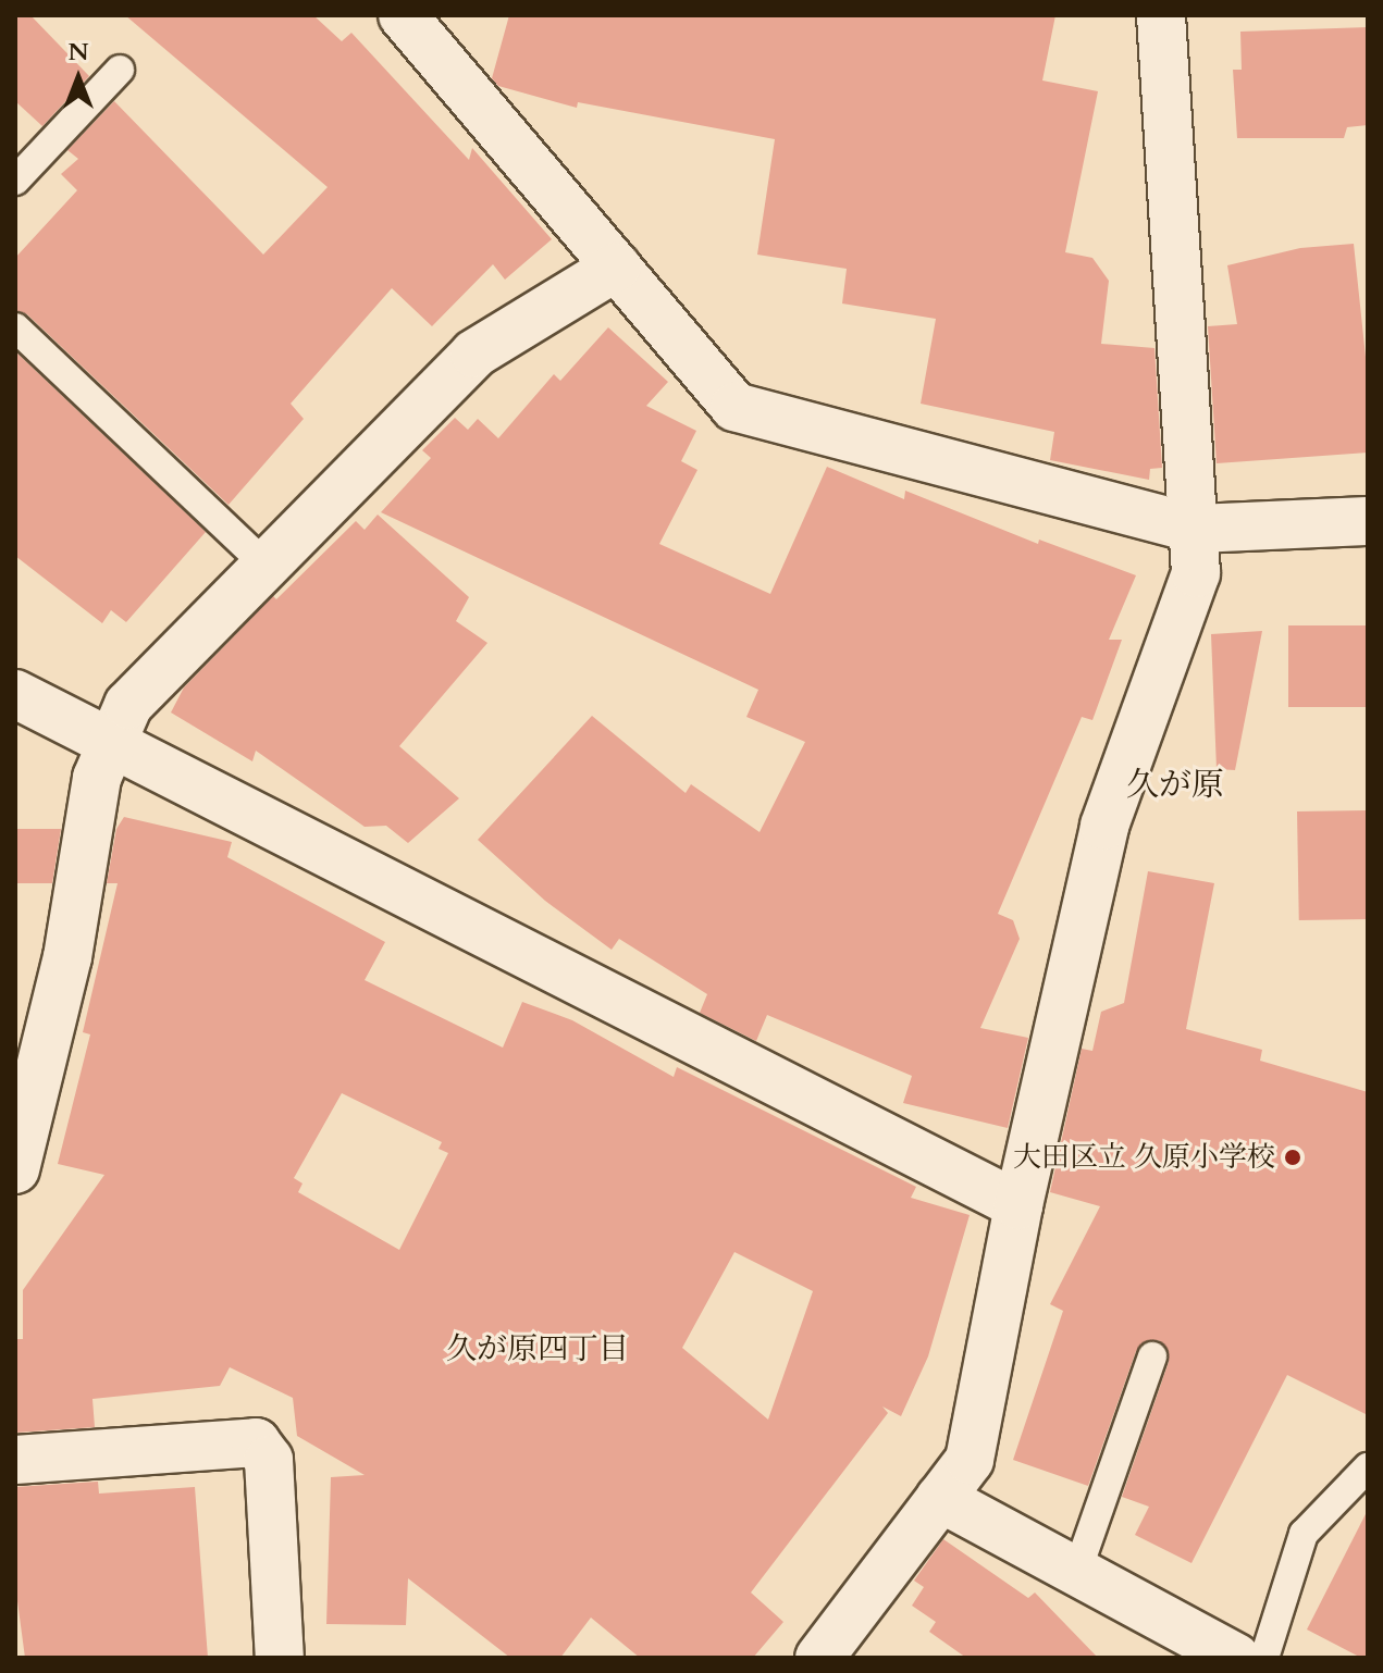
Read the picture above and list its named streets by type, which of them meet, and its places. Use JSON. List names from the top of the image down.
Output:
{
  "districts": ["久が原", "久が原四丁目"],
  "places": ["大田区立 久原小学校"],
  "north": "top"
}
